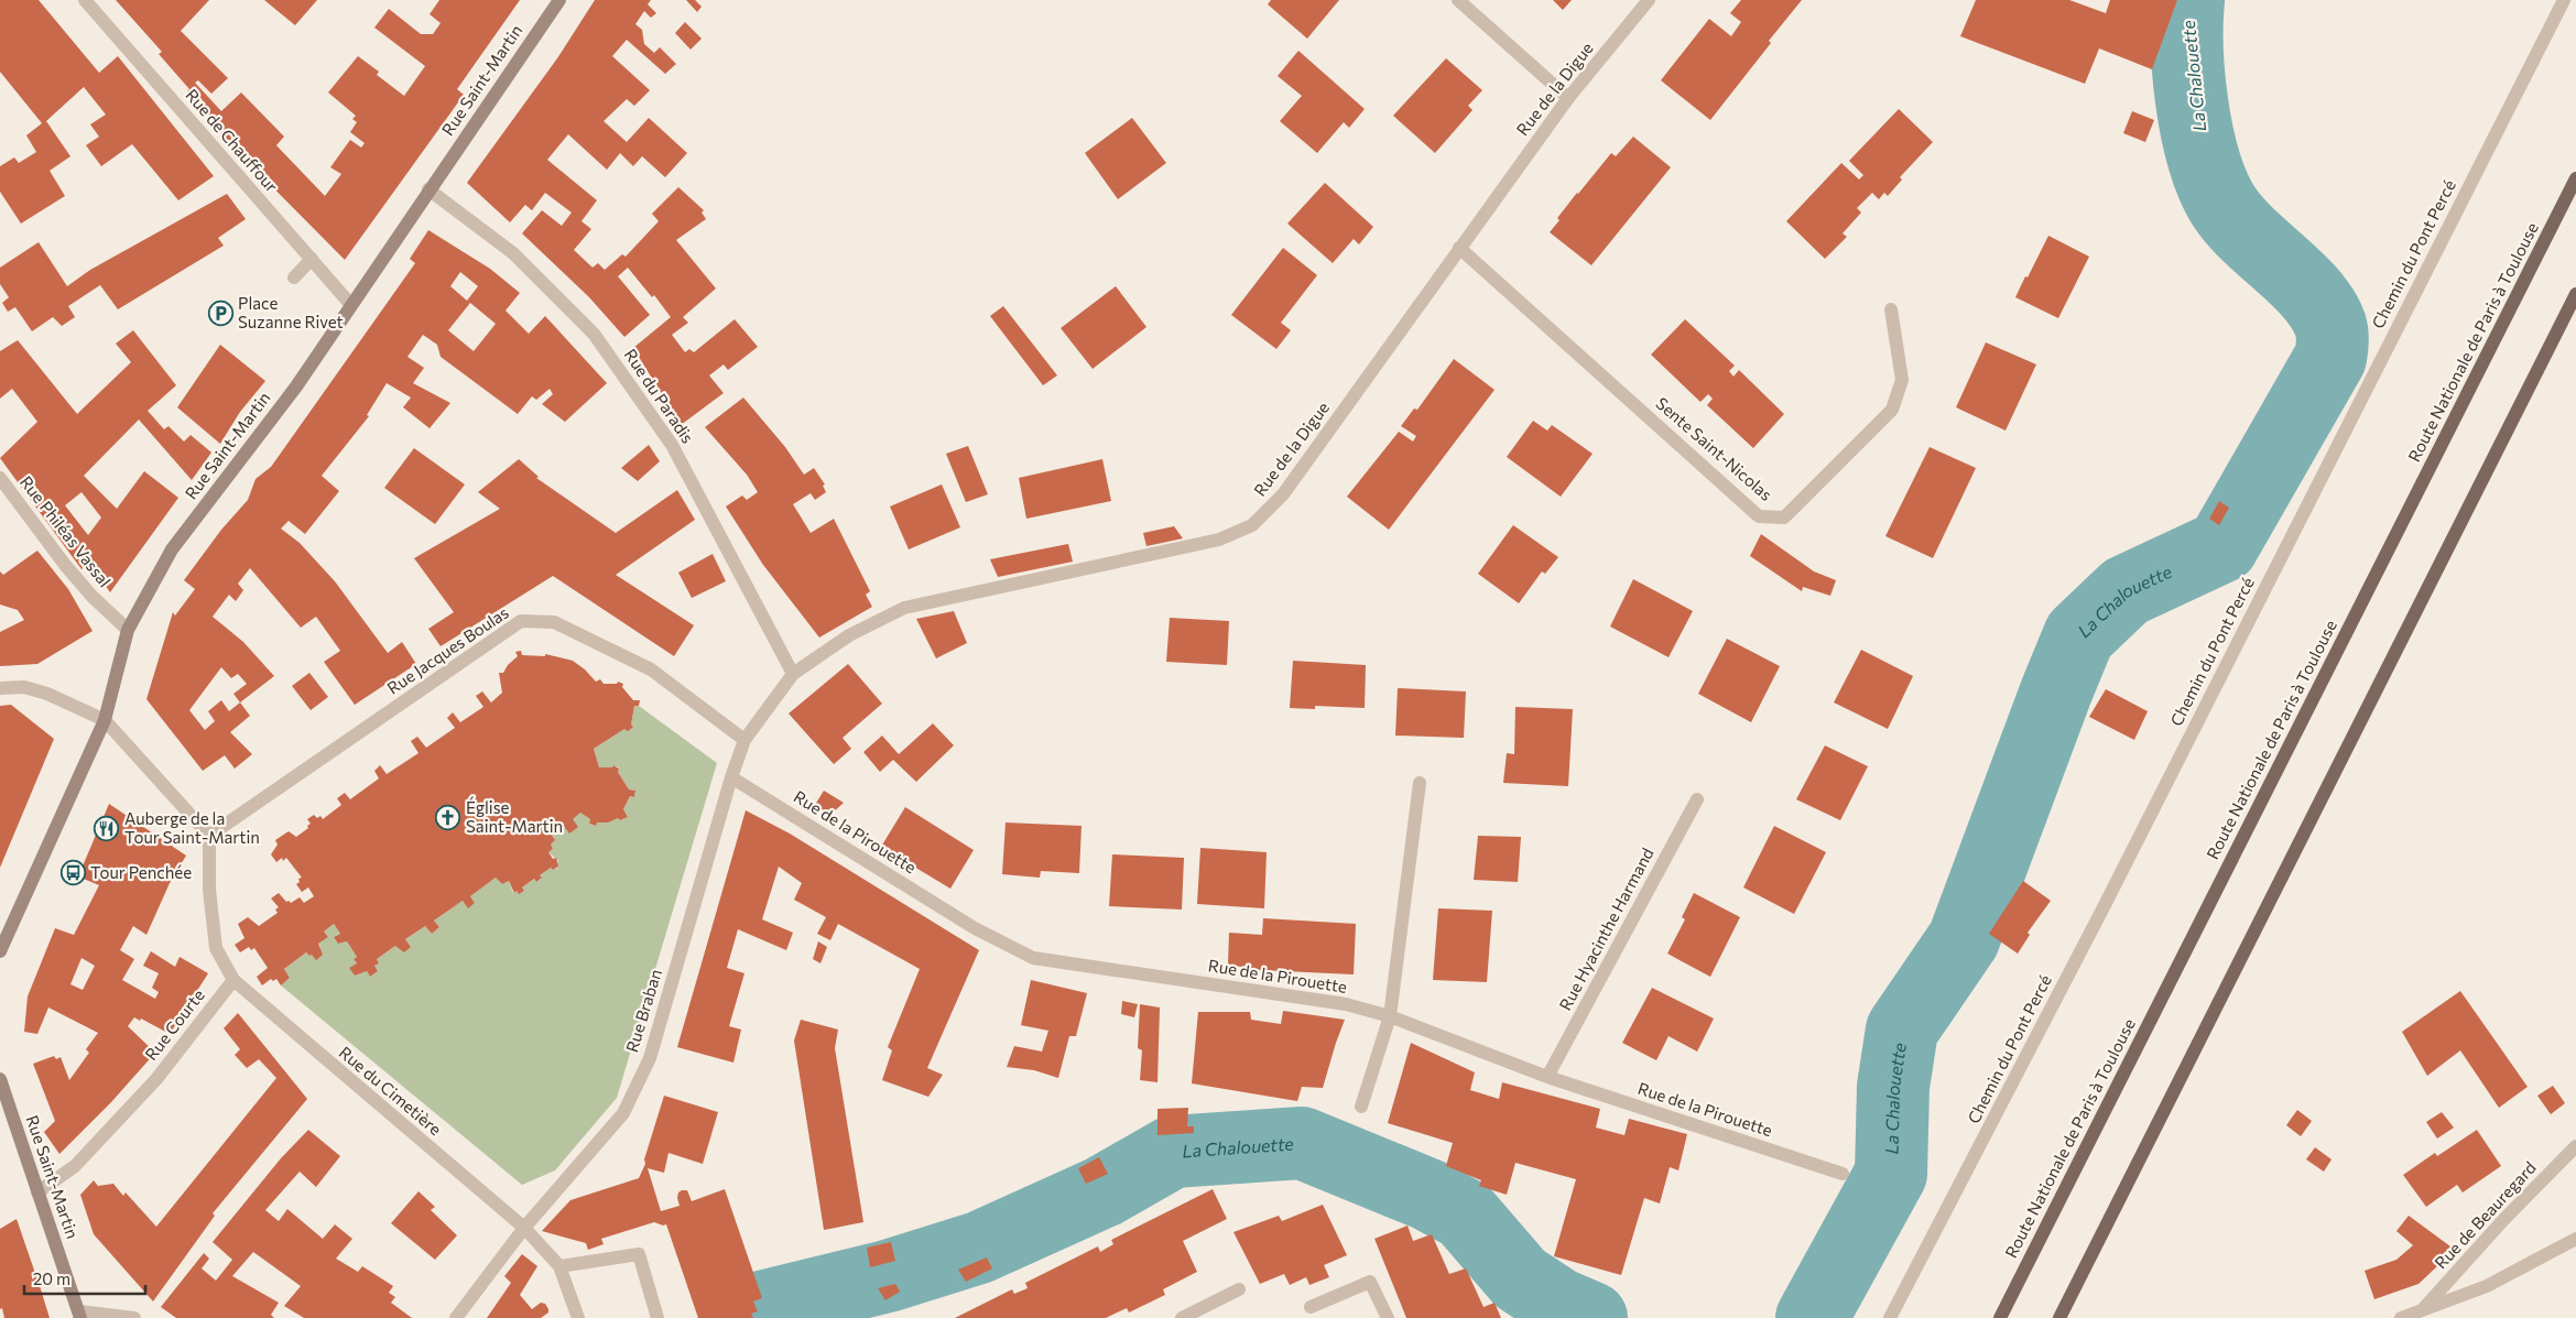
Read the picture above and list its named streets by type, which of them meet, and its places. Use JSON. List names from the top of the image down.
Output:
{
  "streets": {
    "main road": ["Rue Saint-Martin", "Route Nationale de Paris à Toulouse"],
    "street": [
      "Rue de la Digue",
      "Rue de Chauffour",
      "Chemin du Pont Percé",
      "Rue du Paradis",
      "Sente Saint-Nicolas",
      "Rue Philéas Vassal",
      "Rue Jacques Boulas",
      "Rue de la Pirouette",
      "Rue Hyacinthe Harmand",
      "Rue Braban",
      "Rue Courte",
      "Rue du Cimetière",
      "Rue de Beauregard"
    ]
  },
  "crossings": [
    ["Rue Saint-Martin", "Rue de Chauffour"],
    ["Rue Saint-Martin", "Rue du Paradis"],
    ["Rue Saint-Martin", "Rue Philéas Vassal"],
    ["Rue Saint-Martin", "Rue Courte"],
    ["Rue de la Digue", "Rue du Paradis"],
    ["Rue de la Digue", "Sente Saint-Nicolas"],
    ["Rue de la Digue", "Rue Braban"],
    ["Rue du Paradis", "Rue Braban"],
    ["Rue Jacques Boulas", "Rue Braban"],
    ["Rue de la Pirouette", "Rue Hyacinthe Harmand"],
    ["Rue de la Pirouette", "Rue Braban"],
    ["Rue Braban", "Rue du Cimetière"],
    ["Rue Courte", "Rue du Cimetière"]
  ],
  "water": ["La Chalouette"],
  "places": {
    "parking": ["Place Suzanne Rivet"],
    "church": ["Église Saint-Martin"],
    "restaurant": ["Auberge de la Tour Saint-Martin"],
    "bus stop": ["Tour Penchée"]
  },
  "scale_bar": "20 m"
}
